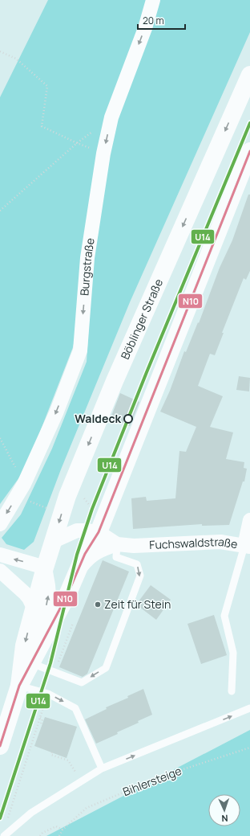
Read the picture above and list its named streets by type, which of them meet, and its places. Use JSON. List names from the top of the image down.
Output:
{
  "streets": {
    "main road": ["Böblinger Straße"],
    "street": ["Burgstraße", "Fuchswaldstraße"],
    "path": ["Bihlersteige"]
  },
  "crossings": [
    ["Böblinger Straße", "Fuchswaldstraße"]
  ],
  "one_way": ["Burgstraße"],
  "places": ["Waldeck", "Zeit für Stein"],
  "lines": ["transit line U14", "transit line N10"],
  "scale_bar": "20 m",
  "north": "bottom"
}
